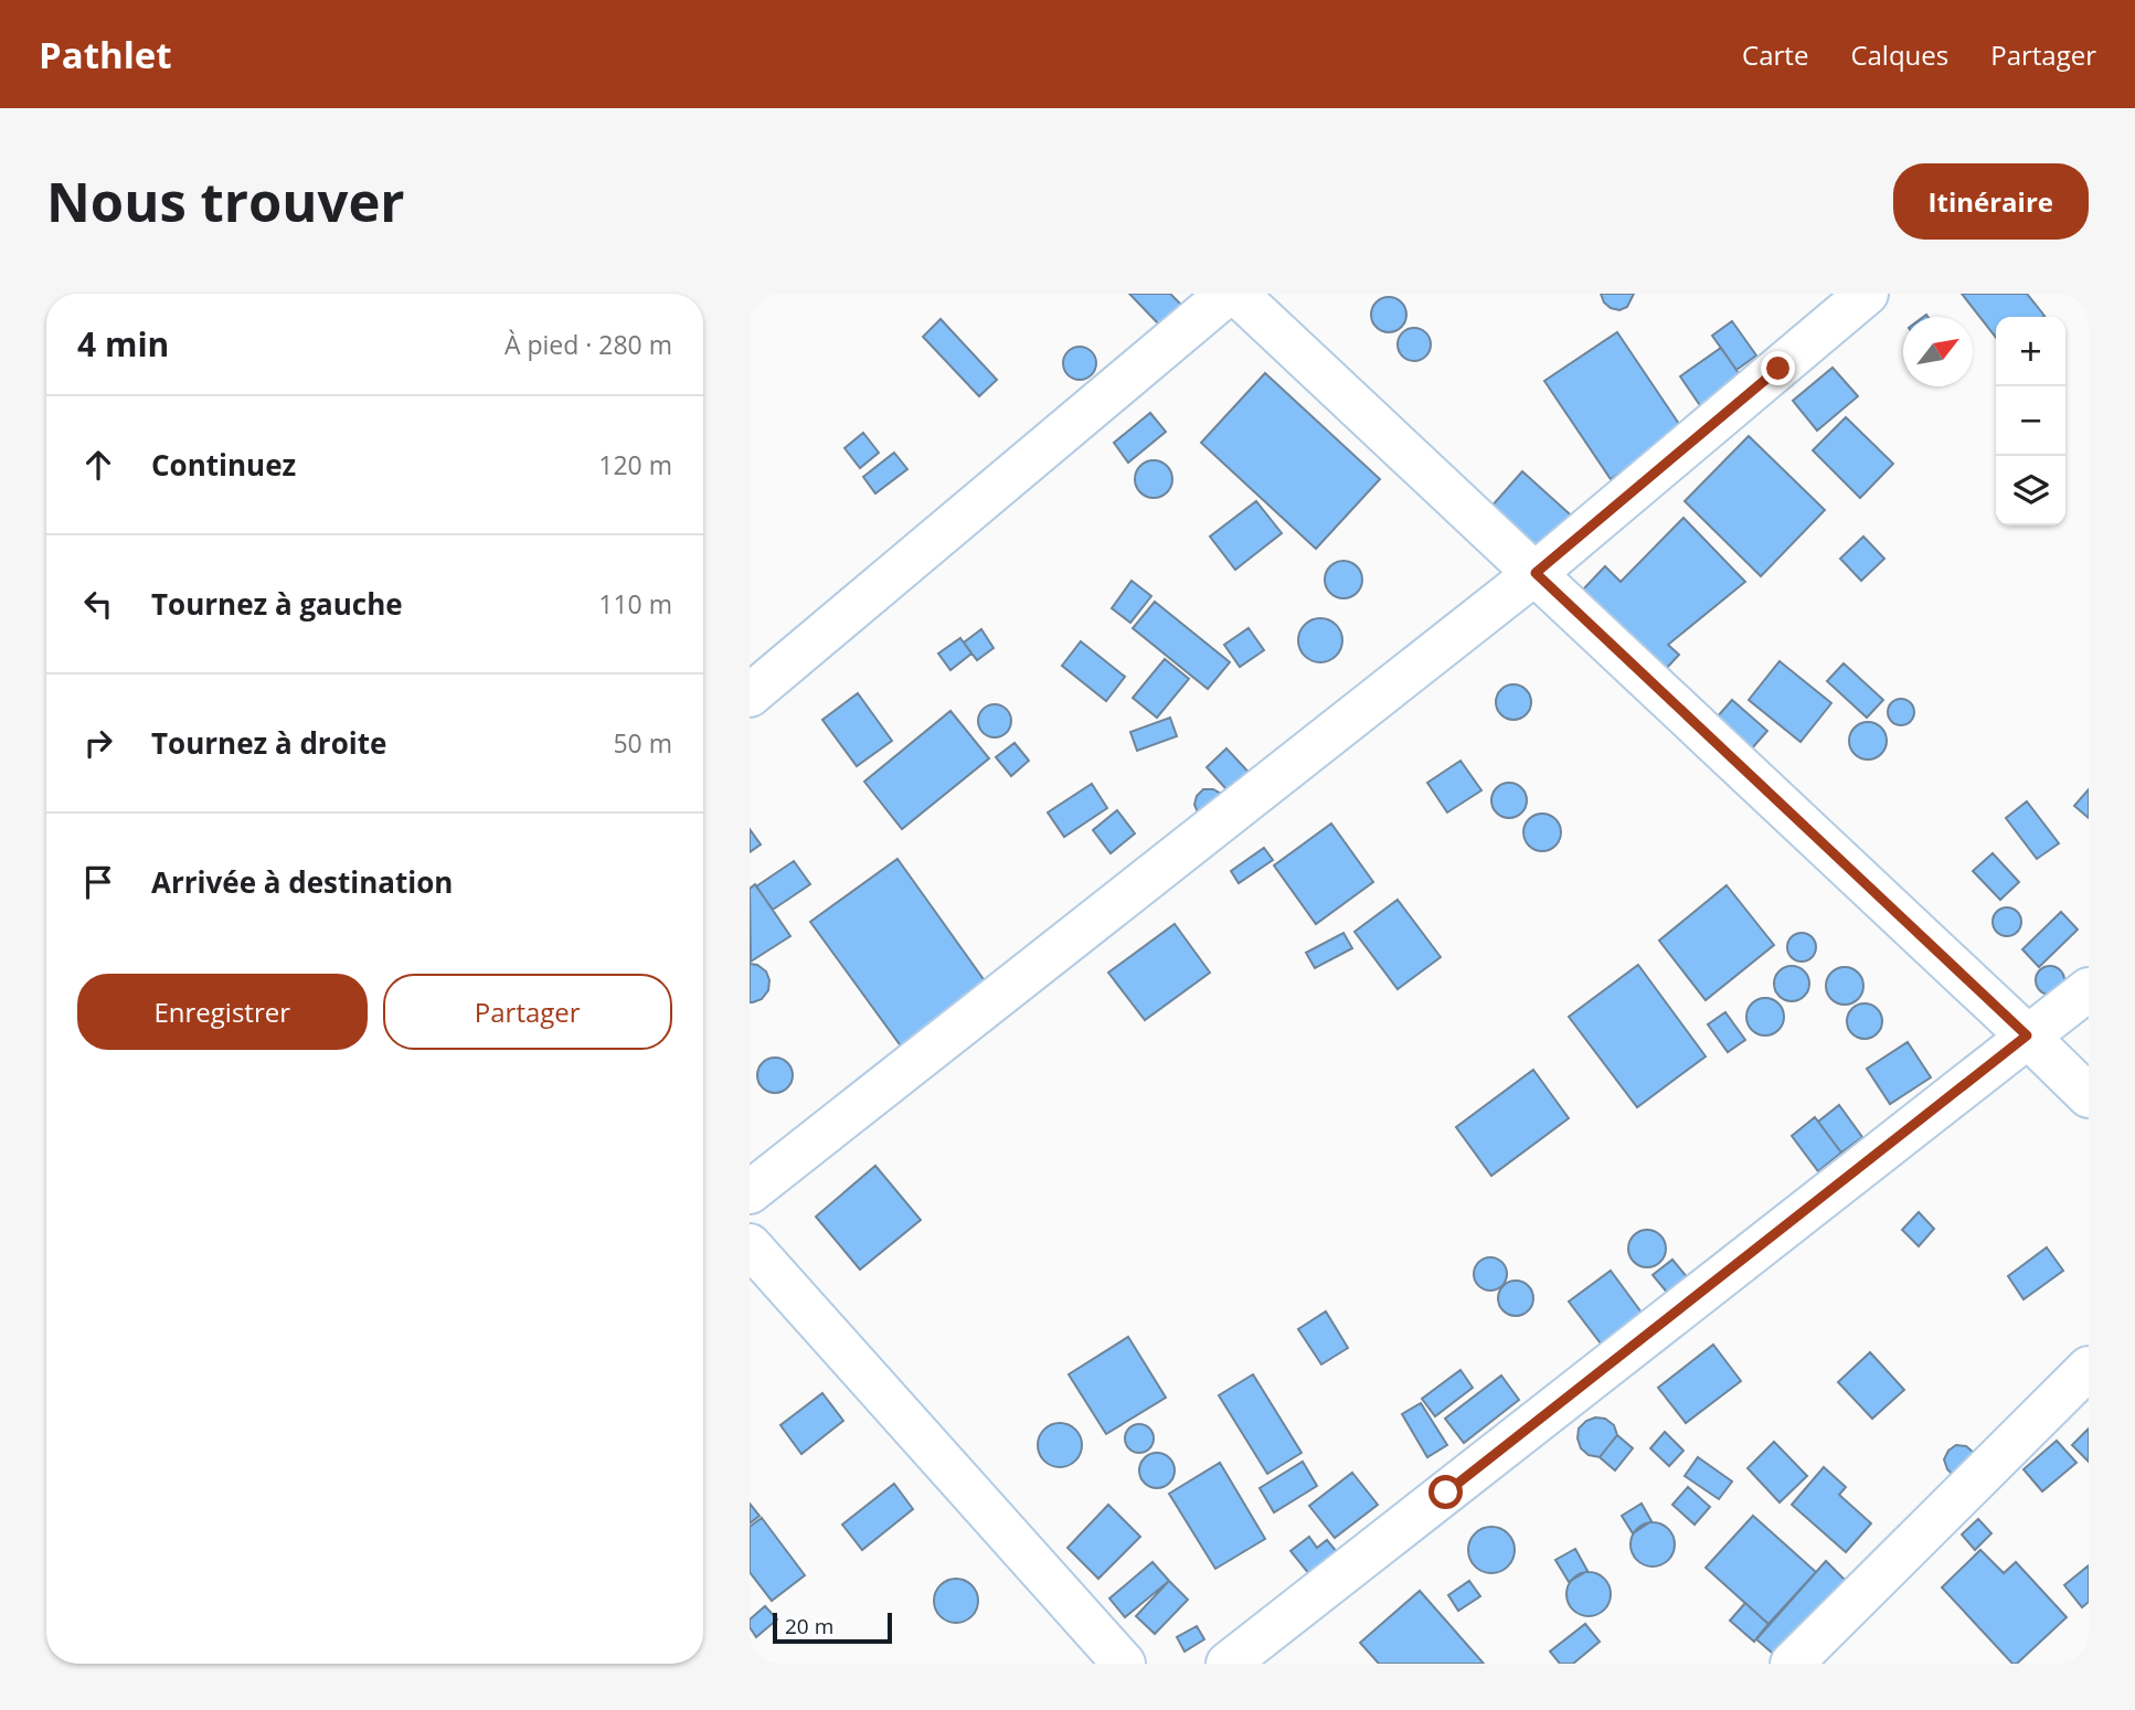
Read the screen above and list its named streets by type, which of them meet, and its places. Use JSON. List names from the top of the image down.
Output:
{
  "scale_bar": "20 m",
  "north": "top right",
  "page": {
    "header": "Pathlet",
    "nav": ["Carte", "Calques", "Partager"],
    "buttons": [
      "Itinéraire",
      ["Enregistrer", "Partager"]
    ],
    "title": "Nous trouver",
    "heading": ["4 min", "À pied · 280 m"],
    "map_buttons": ["+", "−"],
    "list": [
      ["Continuez", "120 m"],
      ["Tournez à gauche", "110 m"],
      ["Tournez à droite", "50 m"],
      "Arrivée à destination"
    ],
    "scale": "20 m"
  }
}
